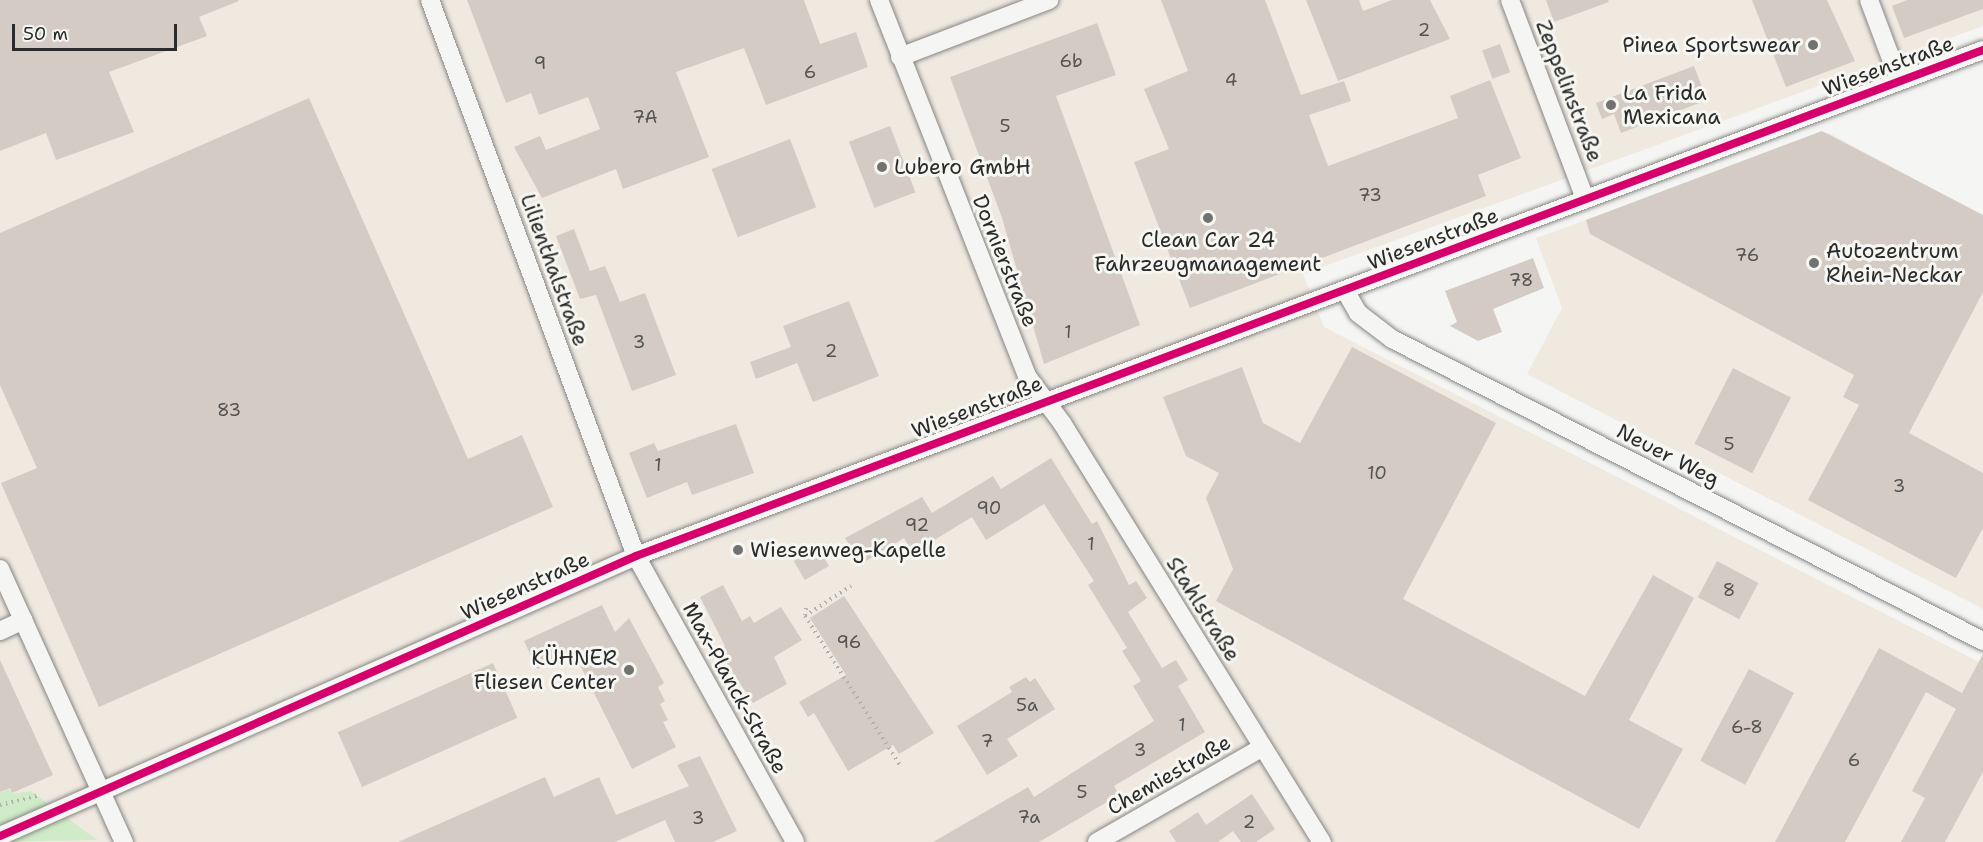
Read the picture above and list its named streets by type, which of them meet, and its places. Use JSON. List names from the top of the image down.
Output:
{
  "streets": {
    "street": [
      "Wiesenstraße",
      "Zeppelinstraße",
      "Dornierstraße",
      "Lilienthalstraße",
      "Neuer Weg",
      "Stahlstraße",
      "Max-Planck-Straße",
      "Chemiestraße"
    ]
  },
  "crossings": [
    ["Wiesenstraße", "Zeppelinstraße"],
    ["Wiesenstraße", "Dornierstraße"],
    ["Wiesenstraße", "Lilienthalstraße"],
    ["Wiesenstraße", "Neuer Weg"],
    ["Wiesenstraße", "Stahlstraße"],
    ["Wiesenstraße", "Max-Planck-Straße"],
    ["Dornierstraße", "Stahlstraße"],
    ["Lilienthalstraße", "Max-Planck-Straße"],
    ["Stahlstraße", "Chemiestraße"]
  ],
  "places": [
    "Pinea Sportswear",
    "La Frida Mexicana",
    "Lubero GmbH",
    "Clean Car 24 Fahrzeugmanagement",
    "Autozentrum Rhein-Neckar",
    "Wiesenweg-Kapelle",
    "KÜHNER Fliesen Center"
  ],
  "house_numbers": [
    "2",
    "6b",
    "9",
    "6",
    "4",
    "7A",
    "5",
    "73",
    "76",
    "78",
    "1",
    "3",
    "2",
    "83",
    "5",
    "1",
    "10",
    "3",
    "90",
    "92",
    "1",
    "8",
    "96",
    "5a",
    "1",
    "6-8",
    "7",
    "3",
    "6",
    "5",
    "7a",
    "3",
    "2"
  ],
  "scale_bar": "50 m"
}
